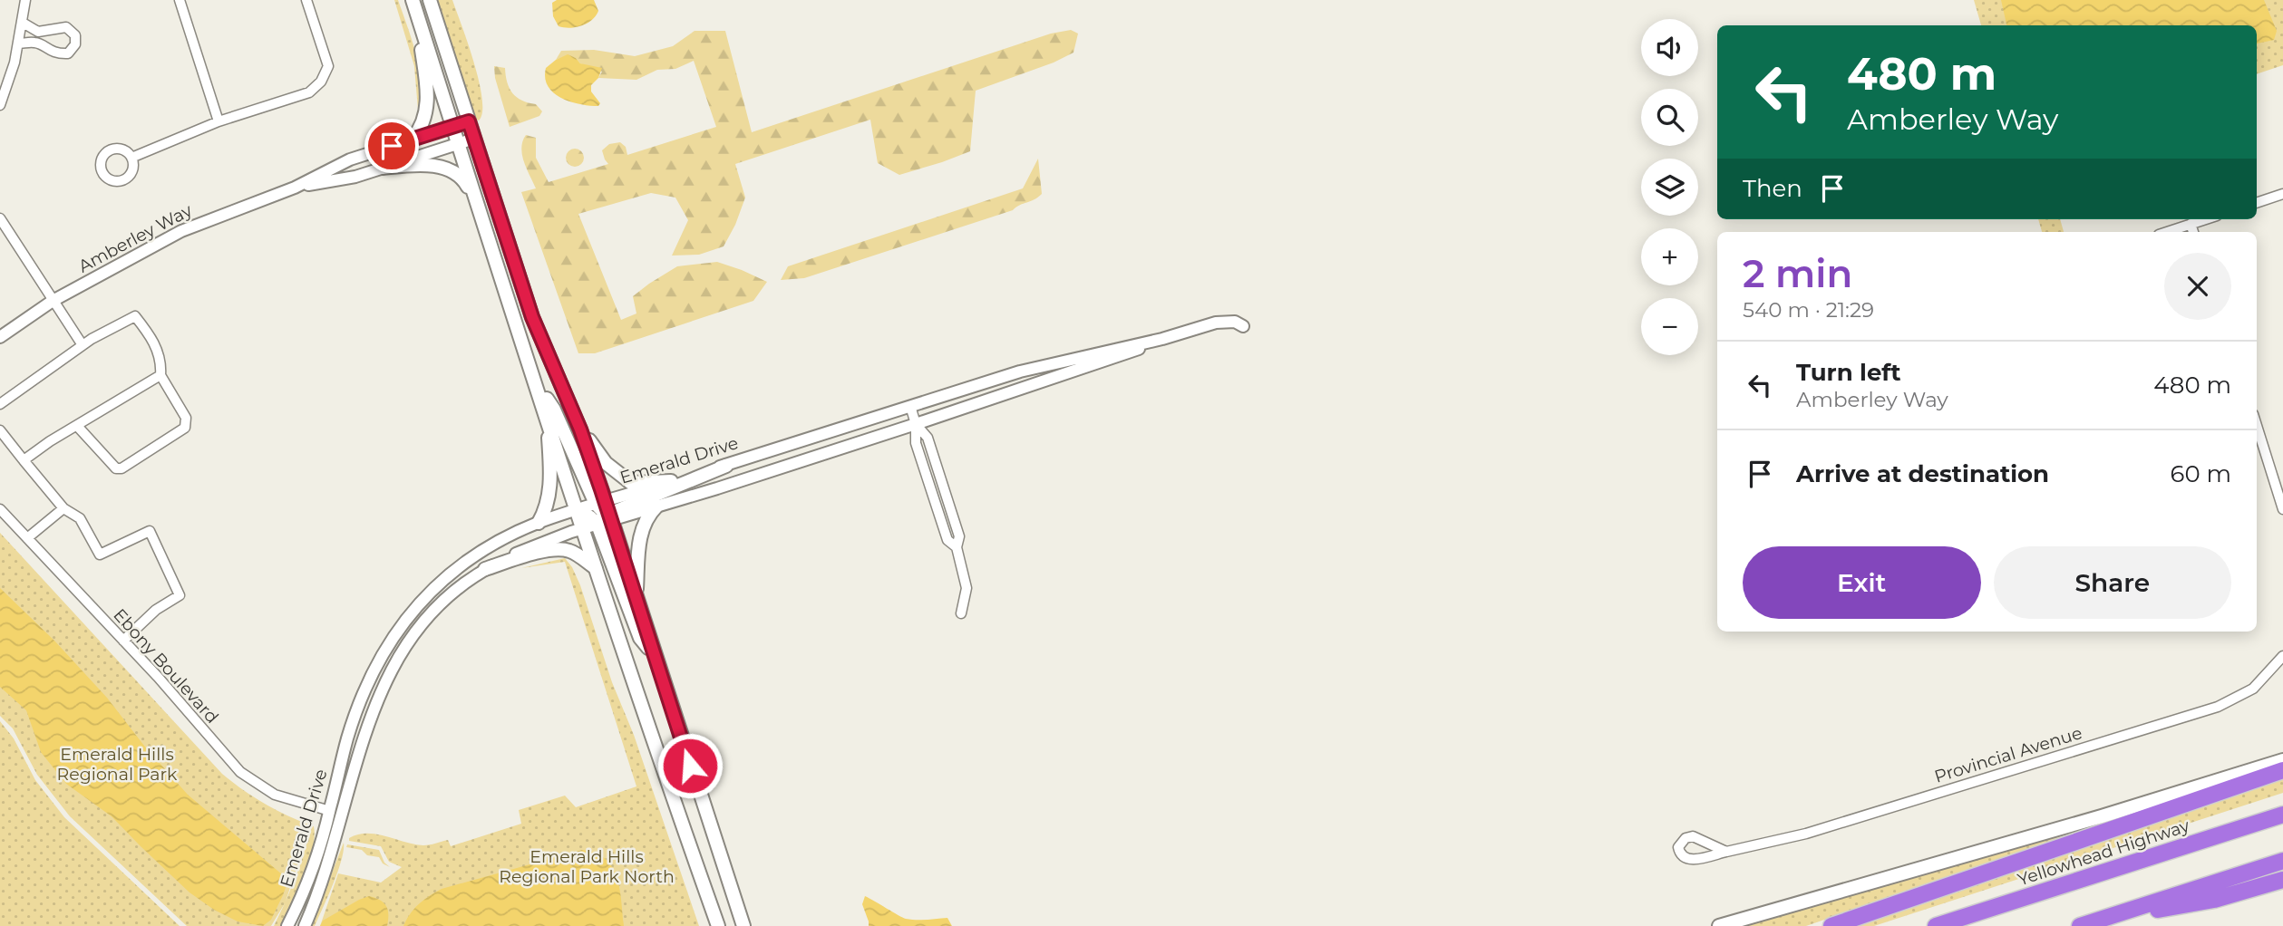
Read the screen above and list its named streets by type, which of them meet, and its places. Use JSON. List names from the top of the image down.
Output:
{
  "streets": {
    "highway": ["Yellowhead Highway"],
    "street": [
      "Amberley Way",
      "Emerald Drive",
      "Ebony Boulevard",
      "Provincial Avenue"
    ]
  },
  "crossings": [
    ["Emerald Drive", "Ebony Boulevard"]
  ],
  "parks": ["Emerald Hills Regional Park", "Emerald Hills Regional Park North"],
  "page": {
    "map_buttons": ["+", "−"],
    "turn": ["480 m", "Amberley Way"],
    "then": "Then",
    "heading": ["2 min", "540 m · 21:29"],
    "list": [
      {
        "name": "Turn left",
        "note": "Amberley Way",
        "value": "480 m"
      },
      {
        "name": "Arrive at destination",
        "value": "60 m"
      }
    ],
    "buttons": ["Exit", "Share"]
  }
}
